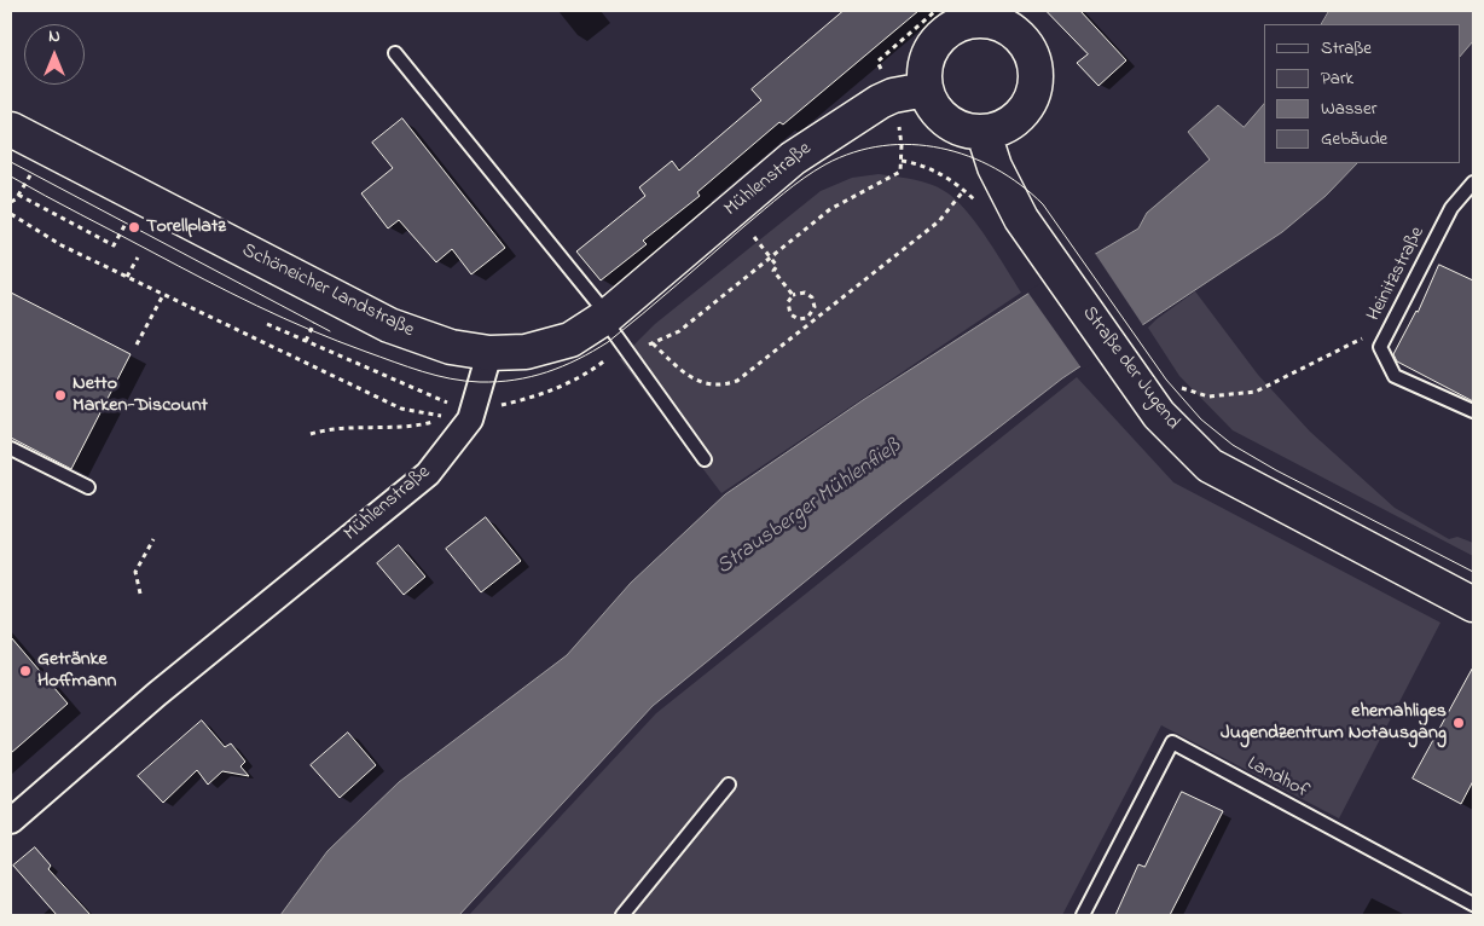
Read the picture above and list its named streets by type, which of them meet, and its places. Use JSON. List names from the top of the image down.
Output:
{
  "streets": {
    "main road": ["Mühlenstraße", "Schöneicher Landstraße", "Straße der Jugend"],
    "lane": ["Heinitzstraße", "Landhof"]
  },
  "crossings": [
    ["Mühlenstraße", "Schöneicher Landstraße"],
    ["Mühlenstraße", "Straße der Jugend"]
  ],
  "water": ["Strausberger Mühlenfließ"],
  "places": [
    "Torellplatz",
    "Netto Marken-Discount",
    "Getränke Hoffmann",
    "ehemahliges Jugendzentrum Notausgang"
  ],
  "legend": [
    "Straße",
    "Park",
    "Wasser",
    "Gebäude"
  ],
  "north": "top"
}
